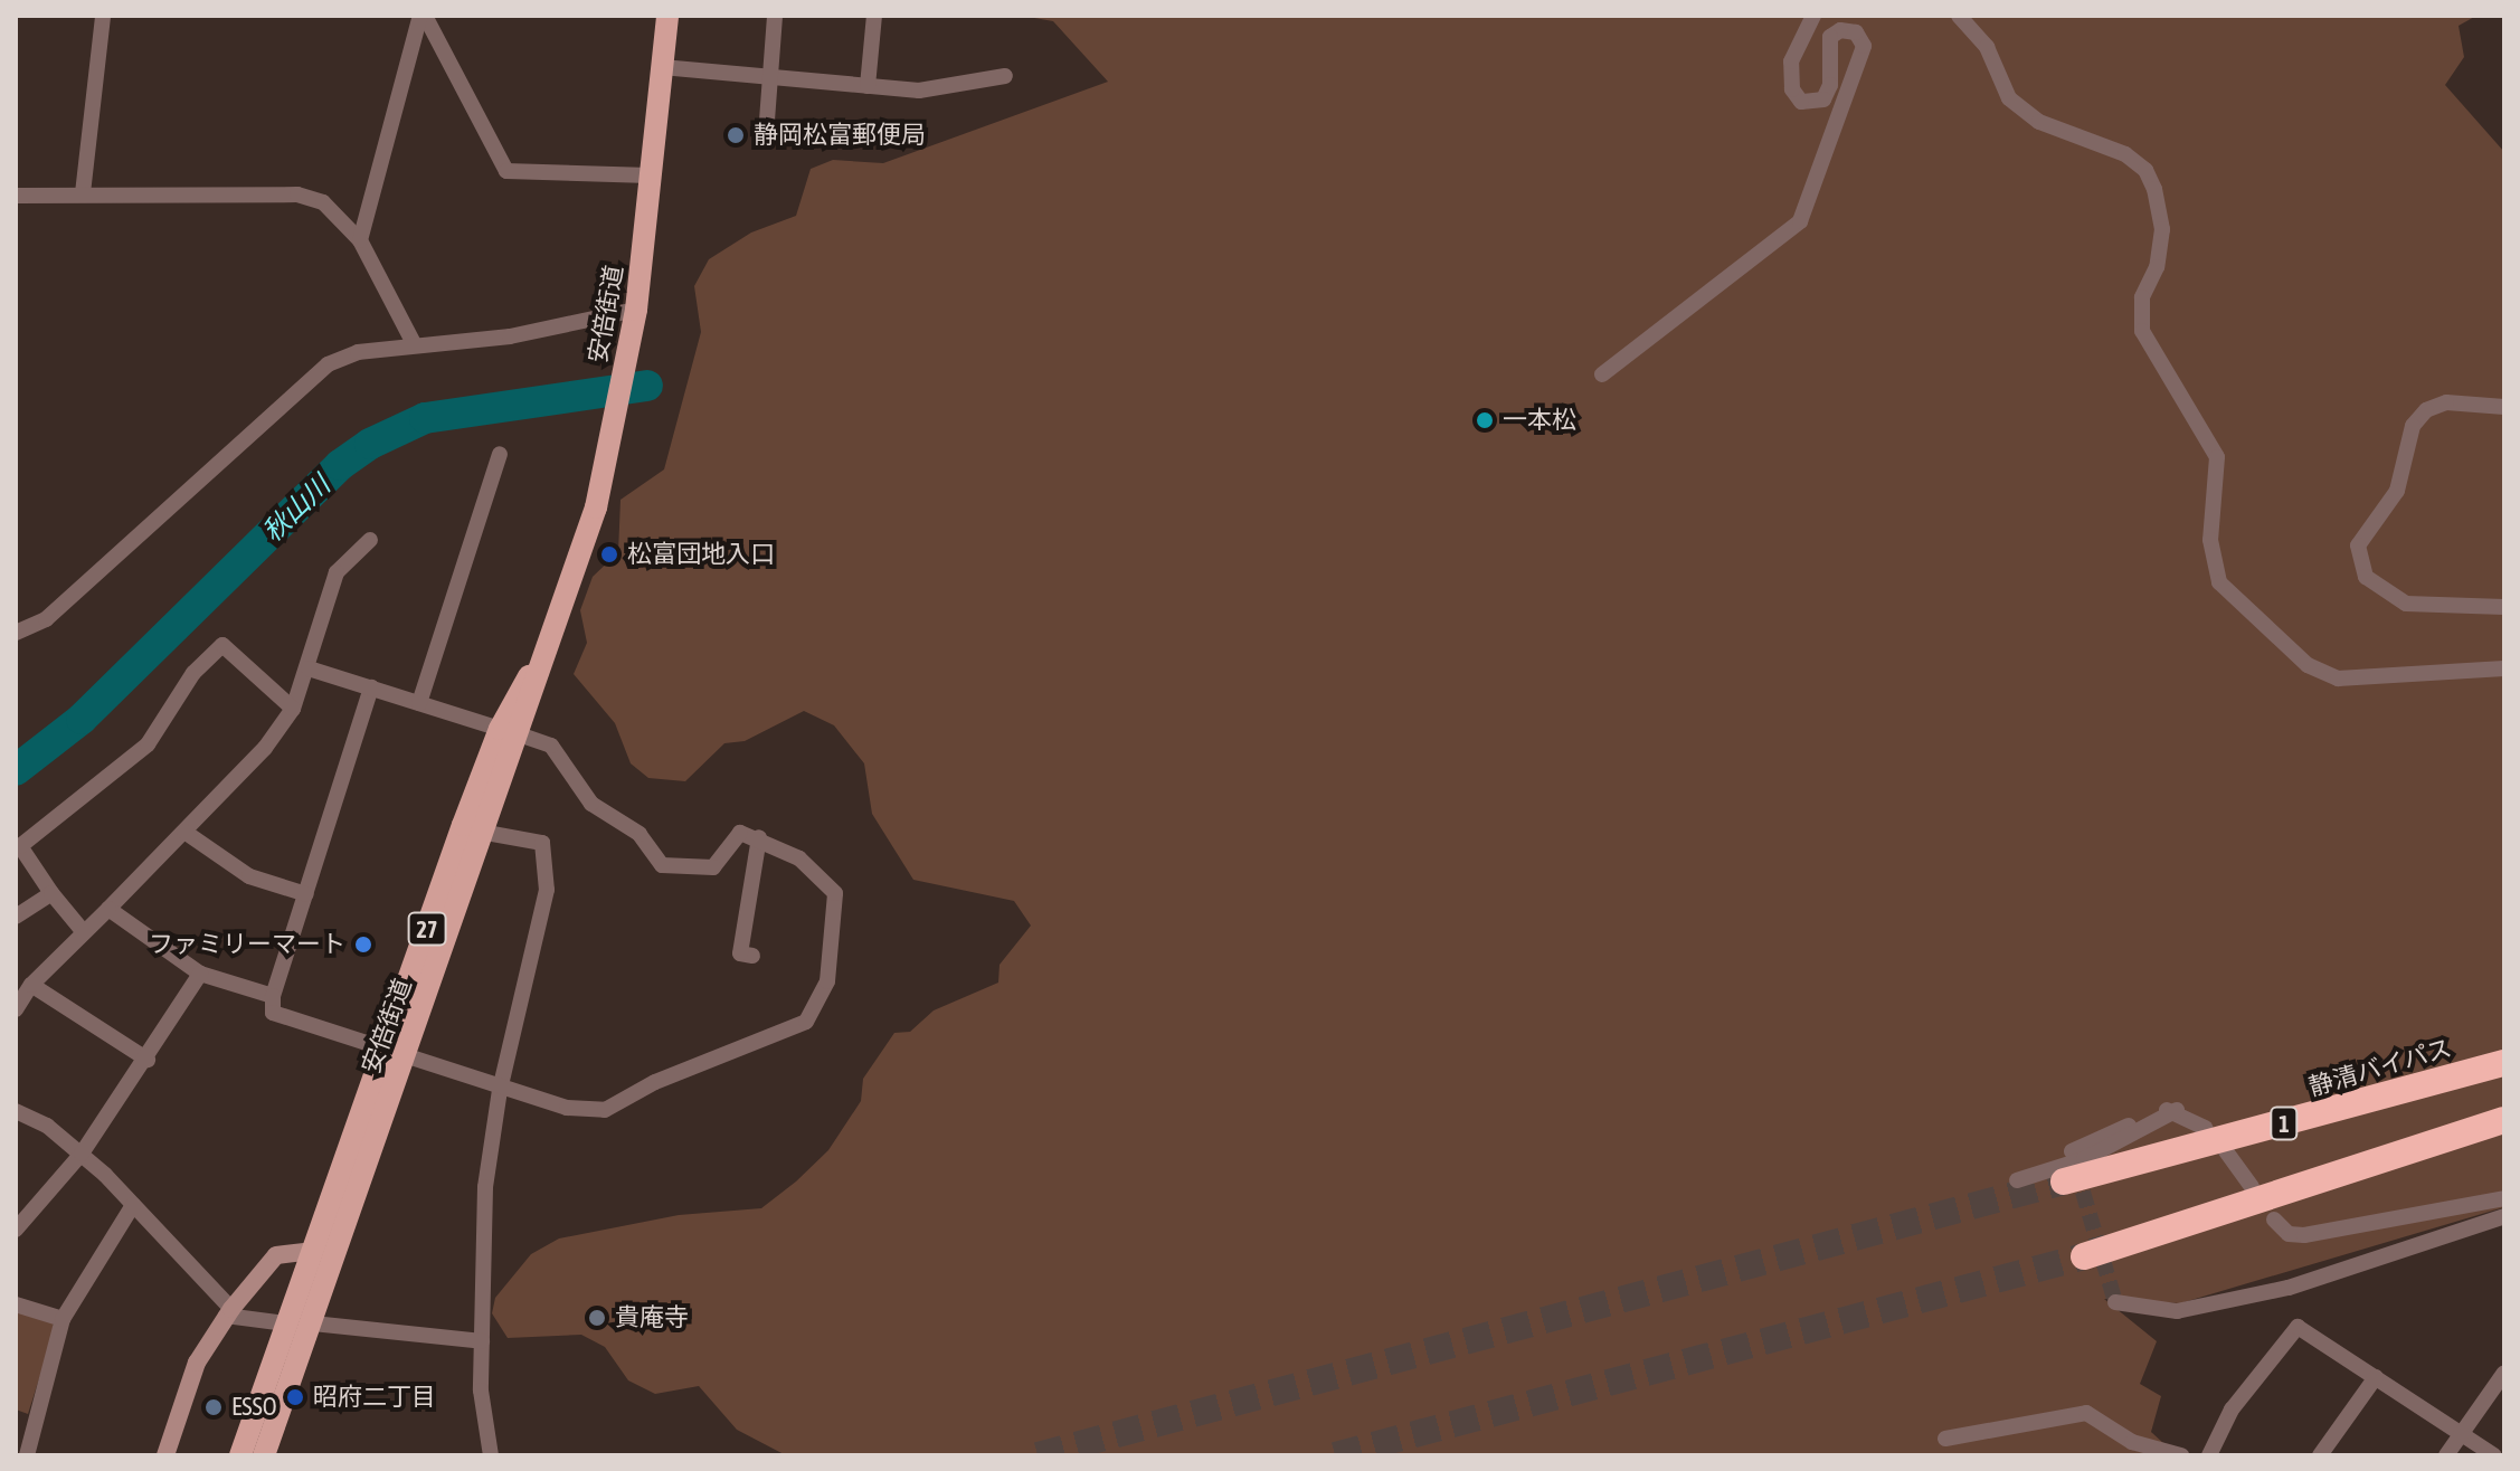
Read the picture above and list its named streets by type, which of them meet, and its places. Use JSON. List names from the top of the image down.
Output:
{
  "streets": {
    "highway": ["静清バイパス", "1"],
    "main road": ["安倍街道", "27"]
  },
  "water": ["秋山川"],
  "places": [
    "静岡松富郵便局",
    "一本松",
    "松富団地入口",
    "ファミリーマート",
    "貴庵寺",
    "昭府二丁目",
    "ESSO"
  ]
}
